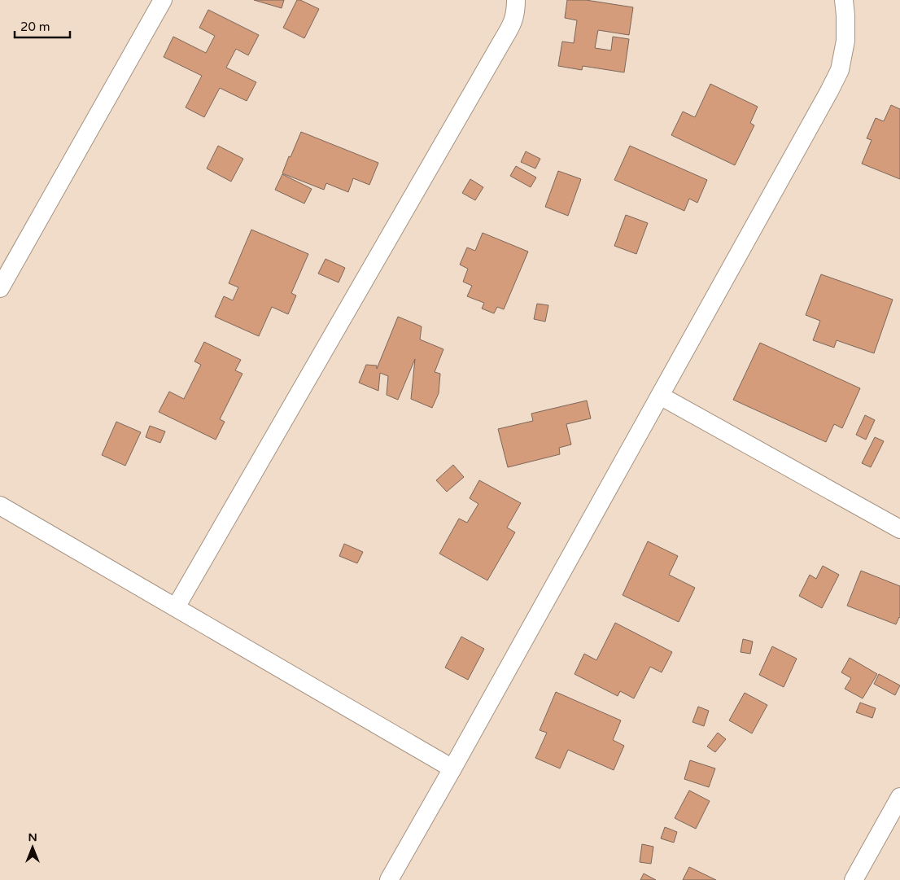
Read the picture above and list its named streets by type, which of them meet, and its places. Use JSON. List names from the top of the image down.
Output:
{
  "scale_bar": "20 m",
  "north": "top"
}
